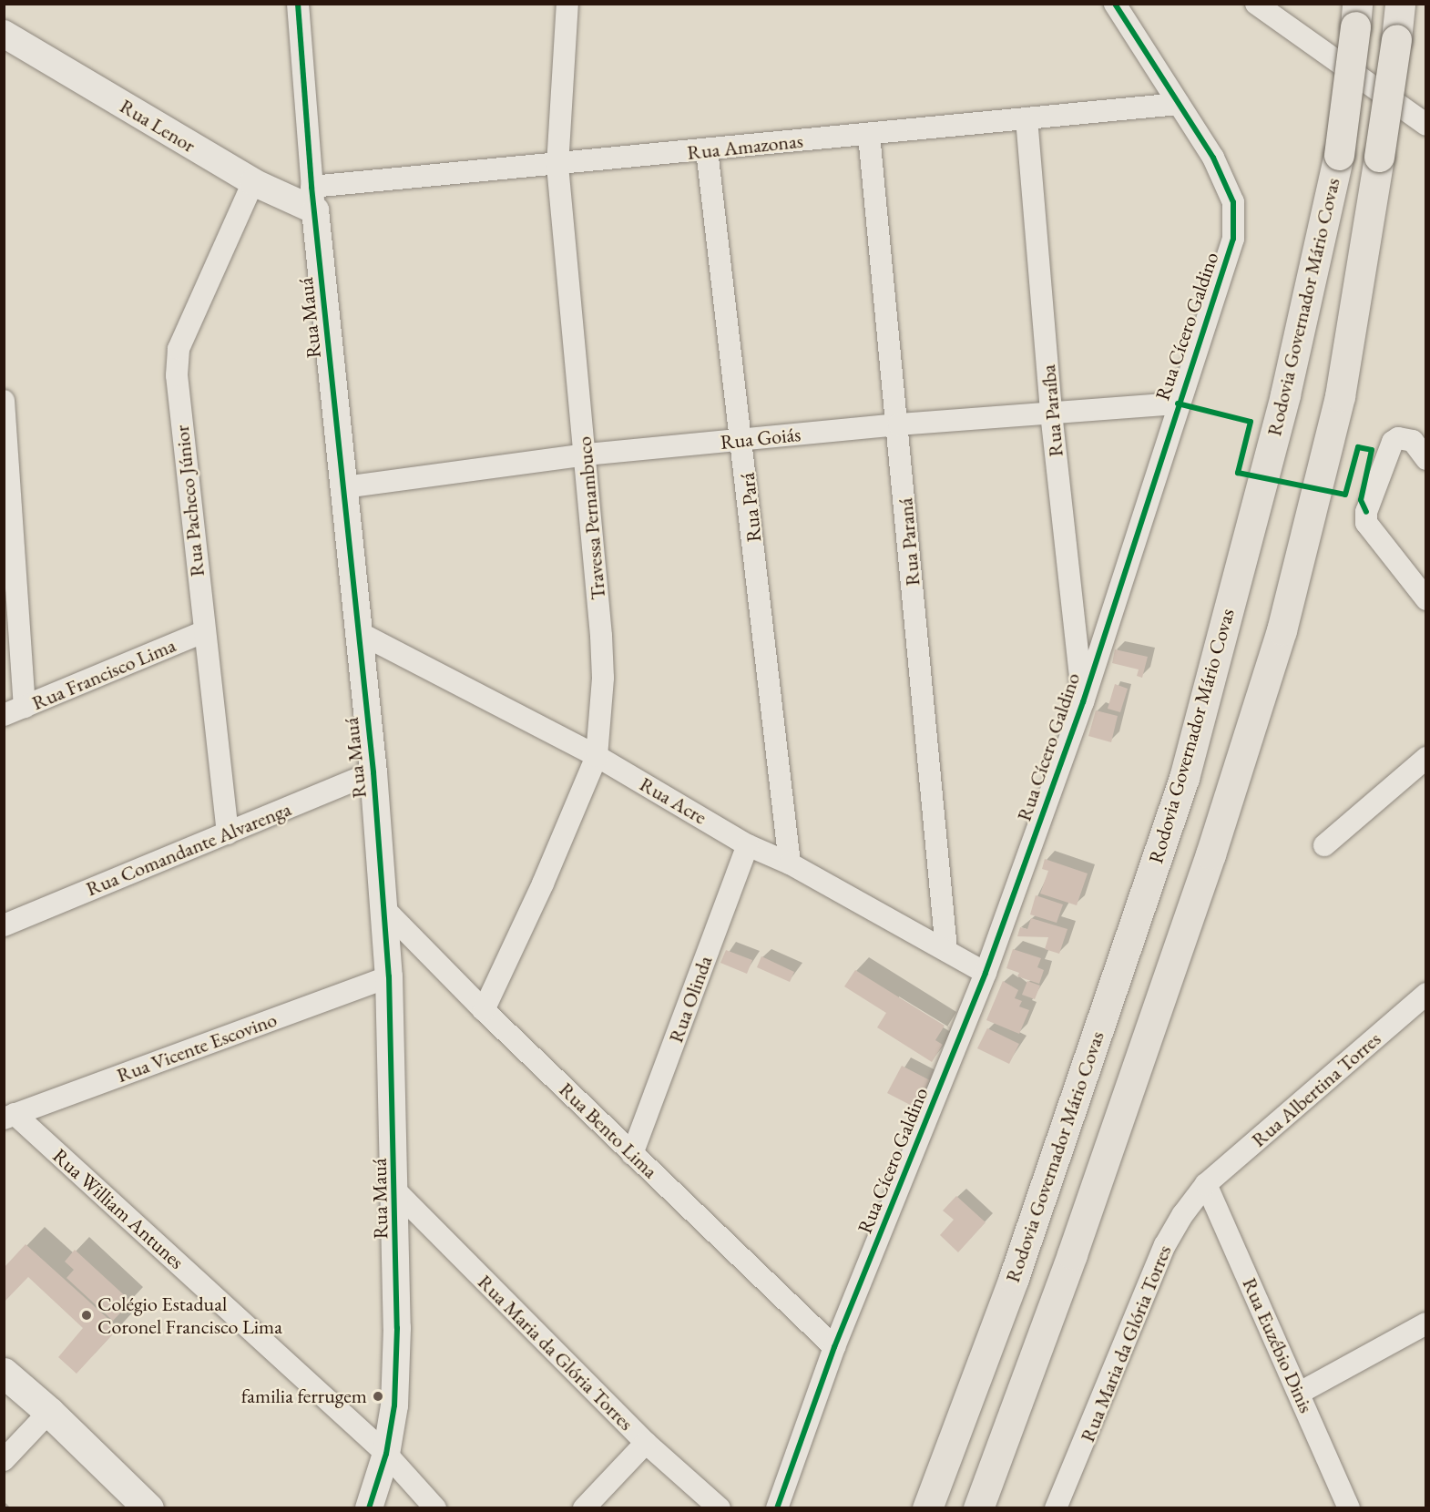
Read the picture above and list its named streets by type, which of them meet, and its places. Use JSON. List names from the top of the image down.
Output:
{
  "streets": {
    "highway": ["Rodovia Governador Mário Covas"],
    "street": [
      "Rua Lenor",
      "Rua Amazonas",
      "Rua Mauá",
      "Rua Cícero Galdino",
      "Rua Paraíba",
      "Rua Goiás",
      "Rua Pacheco Júnior",
      "Rua Pará",
      "Travessa Pernambuco",
      "Rua Paraná",
      "Rua Francisco Lima",
      "Rua Acre",
      "Rua Comandante Alvarenga",
      "Rua Olinda",
      "Rua Vicente Escovino",
      "Rua Albertina Torres",
      "Rua Bento Lima",
      "Rua William Antunes",
      "Rua Maria da Glória Torres",
      "Rua Euzébio Dinis"
    ]
  },
  "crossings": [
    ["Rua Lenor", "Rua Amazonas"],
    ["Rua Lenor", "Rua Mauá"],
    ["Rua Lenor", "Rua Pacheco Júnior"],
    ["Rua Amazonas", "Rua Mauá"],
    ["Rua Amazonas", "Rua Cícero Galdino"],
    ["Rua Amazonas", "Rua Paraíba"],
    ["Rua Amazonas", "Rua Pará"],
    ["Rua Amazonas", "Travessa Pernambuco"],
    ["Rua Amazonas", "Rua Paraná"],
    ["Rua Mauá", "Rua Goiás"],
    ["Rua Mauá", "Rua Acre"],
    ["Rua Mauá", "Rua Comandante Alvarenga"],
    ["Rua Mauá", "Rua Vicente Escovino"],
    ["Rua Mauá", "Rua Bento Lima"],
    ["Rua Mauá", "Rua William Antunes"],
    ["Rua Mauá", "Rua Maria da Glória Torres"],
    ["Rua Cícero Galdino", "Rua Paraíba"],
    ["Rua Cícero Galdino", "Rua Goiás"],
    ["Rua Cícero Galdino", "Rua Acre"],
    ["Rua Cícero Galdino", "Rua Bento Lima"],
    ["Rua Paraíba", "Rua Goiás"],
    ["Rua Goiás", "Rua Pará"],
    ["Rua Goiás", "Travessa Pernambuco"],
    ["Rua Goiás", "Rua Paraná"],
    ["Rua Pacheco Júnior", "Rua Francisco Lima"],
    ["Rua Pacheco Júnior", "Rua Comandante Alvarenga"],
    ["Rua Pará", "Rua Acre"],
    ["Travessa Pernambuco", "Rua Acre"],
    ["Travessa Pernambuco", "Rua Bento Lima"],
    ["Rua Paraná", "Rua Acre"],
    ["Rua Acre", "Rua Olinda"],
    ["Rua Olinda", "Rua Bento Lima"],
    ["Rua Vicente Escovino", "Rua William Antunes"],
    ["Rua Albertina Torres", "Rua Maria da Glória Torres"],
    ["Rua Albertina Torres", "Rua Euzébio Dinis"],
    ["Rua Maria da Glória Torres", "Rua Euzébio Dinis"]
  ],
  "places": ["Colégio Estadual Coronel Francisco Lima", "familia ferrugem"]
}
